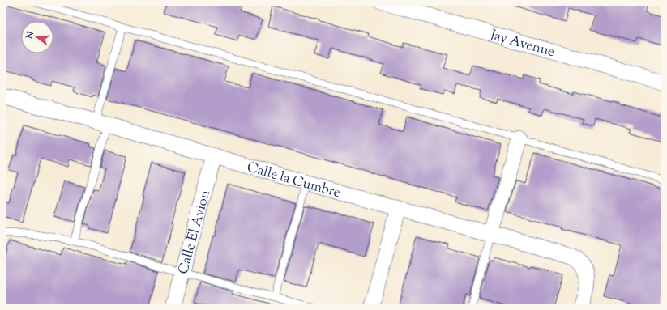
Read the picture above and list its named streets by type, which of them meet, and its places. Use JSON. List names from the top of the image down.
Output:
{
  "streets": {
    "street": ["Jay Avenue", "Calle la Cumbre", "Calle El Avion"]
  },
  "crossings": [
    ["Calle la Cumbre", "Calle El Avion"]
  ],
  "north": "left"
}
